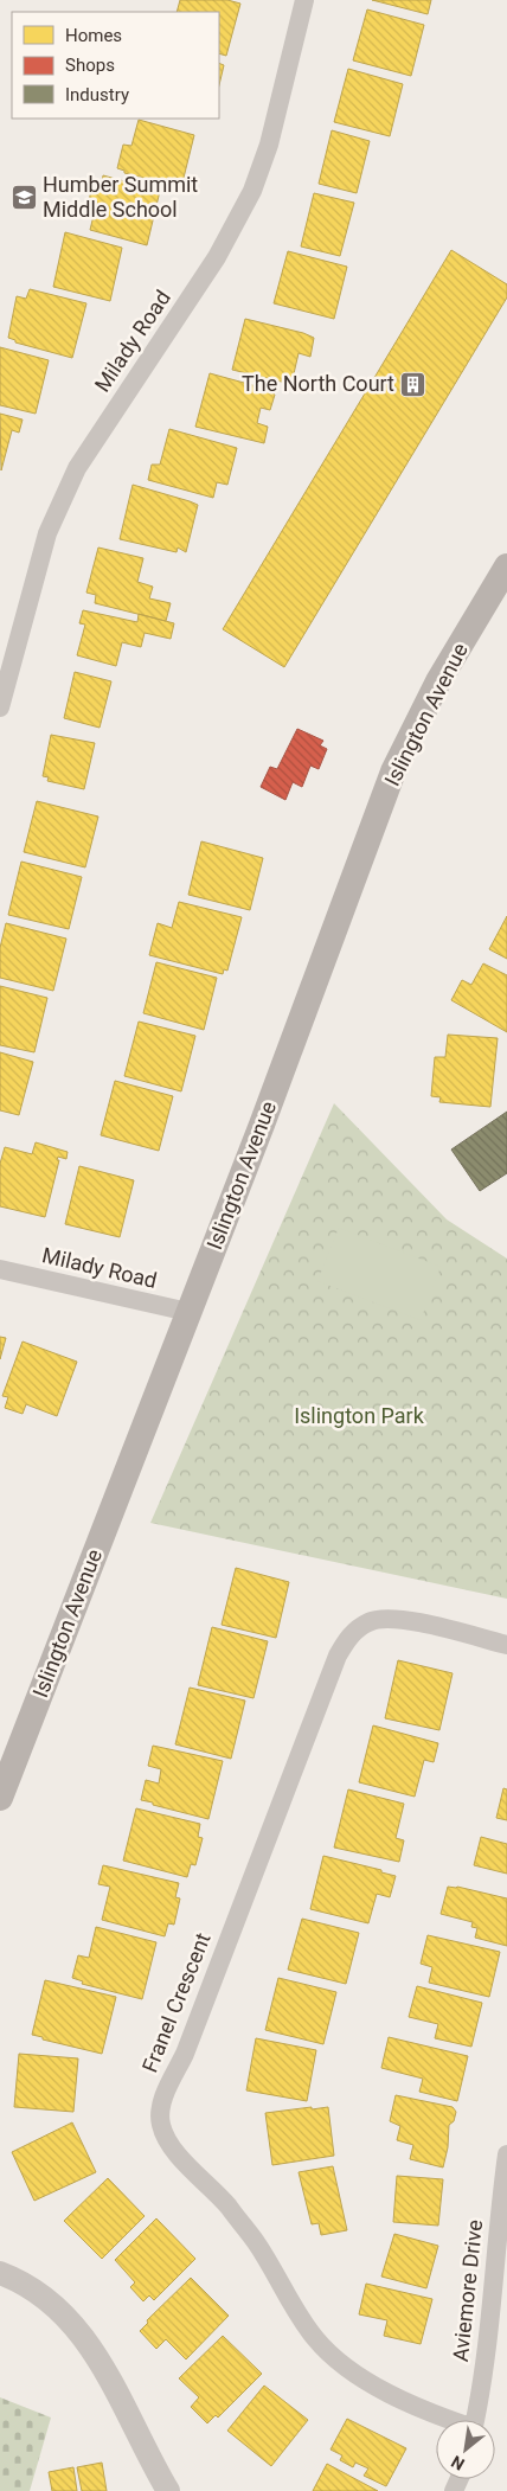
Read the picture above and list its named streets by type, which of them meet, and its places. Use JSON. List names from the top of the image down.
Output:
{
  "streets": {
    "main road": ["Islington Avenue"],
    "street": ["Milady Road", "Franel Crescent", "Aviemore Drive"]
  },
  "crossings": [
    ["Milady Road", "Islington Avenue"]
  ],
  "parks": ["Islington Park"],
  "places": {
    "school or university": ["Humber Summit Middle School"],
    "building": ["The North Court"]
  },
  "legend": ["Homes", "Shops", "Industry"],
  "north": "bottom left"
}
